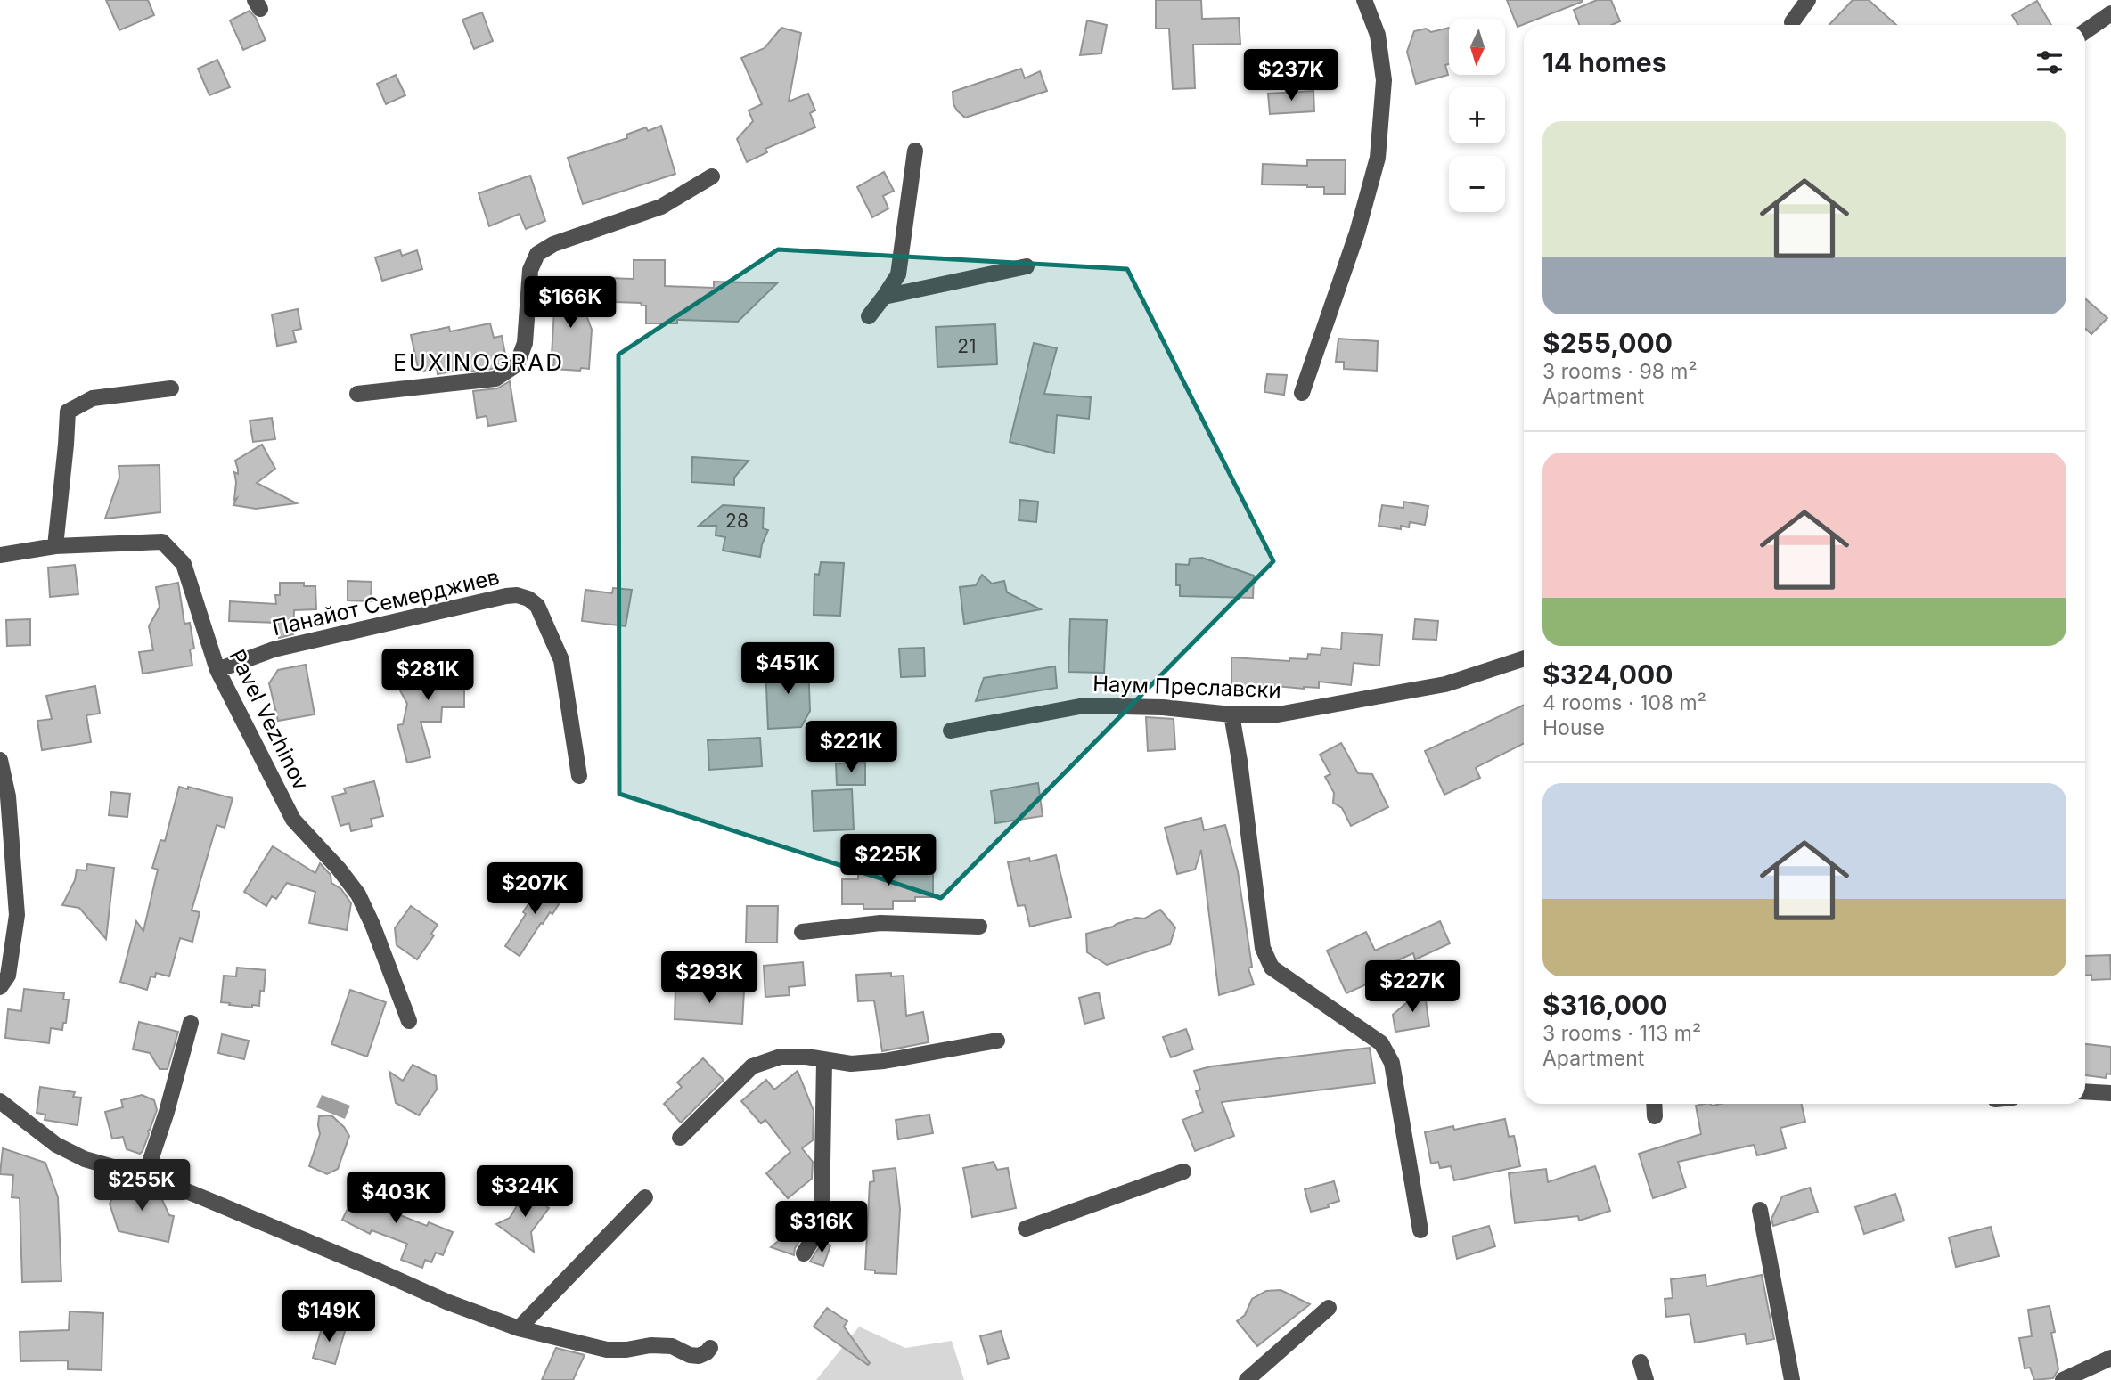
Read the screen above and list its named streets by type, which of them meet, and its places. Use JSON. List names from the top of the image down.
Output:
{
  "streets": {
    "street": ["Панайот Семерджиев", "Наум Преславски", "Pavel Vezhinov"]
  },
  "crossings": [
    ["Панайот Семерджиев", "Pavel Vezhinov"]
  ],
  "districts": ["EUXINOGRAD"],
  "house_numbers": ["21", "28"],
  "north": "bottom",
  "page": {
    "map_buttons": ["+", "−"],
    "heading": "14 homes",
    "price": [
      "$237K",
      "$166K",
      "$451K",
      "$281K",
      "$221K",
      "$225K",
      "$207K",
      "$293K",
      "$227K",
      "$255K",
      "$324K",
      "$403K",
      "$316K",
      "$149K"
    ],
    "list": [
      {
        "name": "$255,000",
        "note": "3 rooms · 98 m² · Apartment"
      },
      {
        "name": "$324,000",
        "note": "4 rooms · 108 m² · House"
      },
      {
        "name": "$316,000",
        "note": "3 rooms · 113 m² · Apartment"
      }
    ]
  }
}
